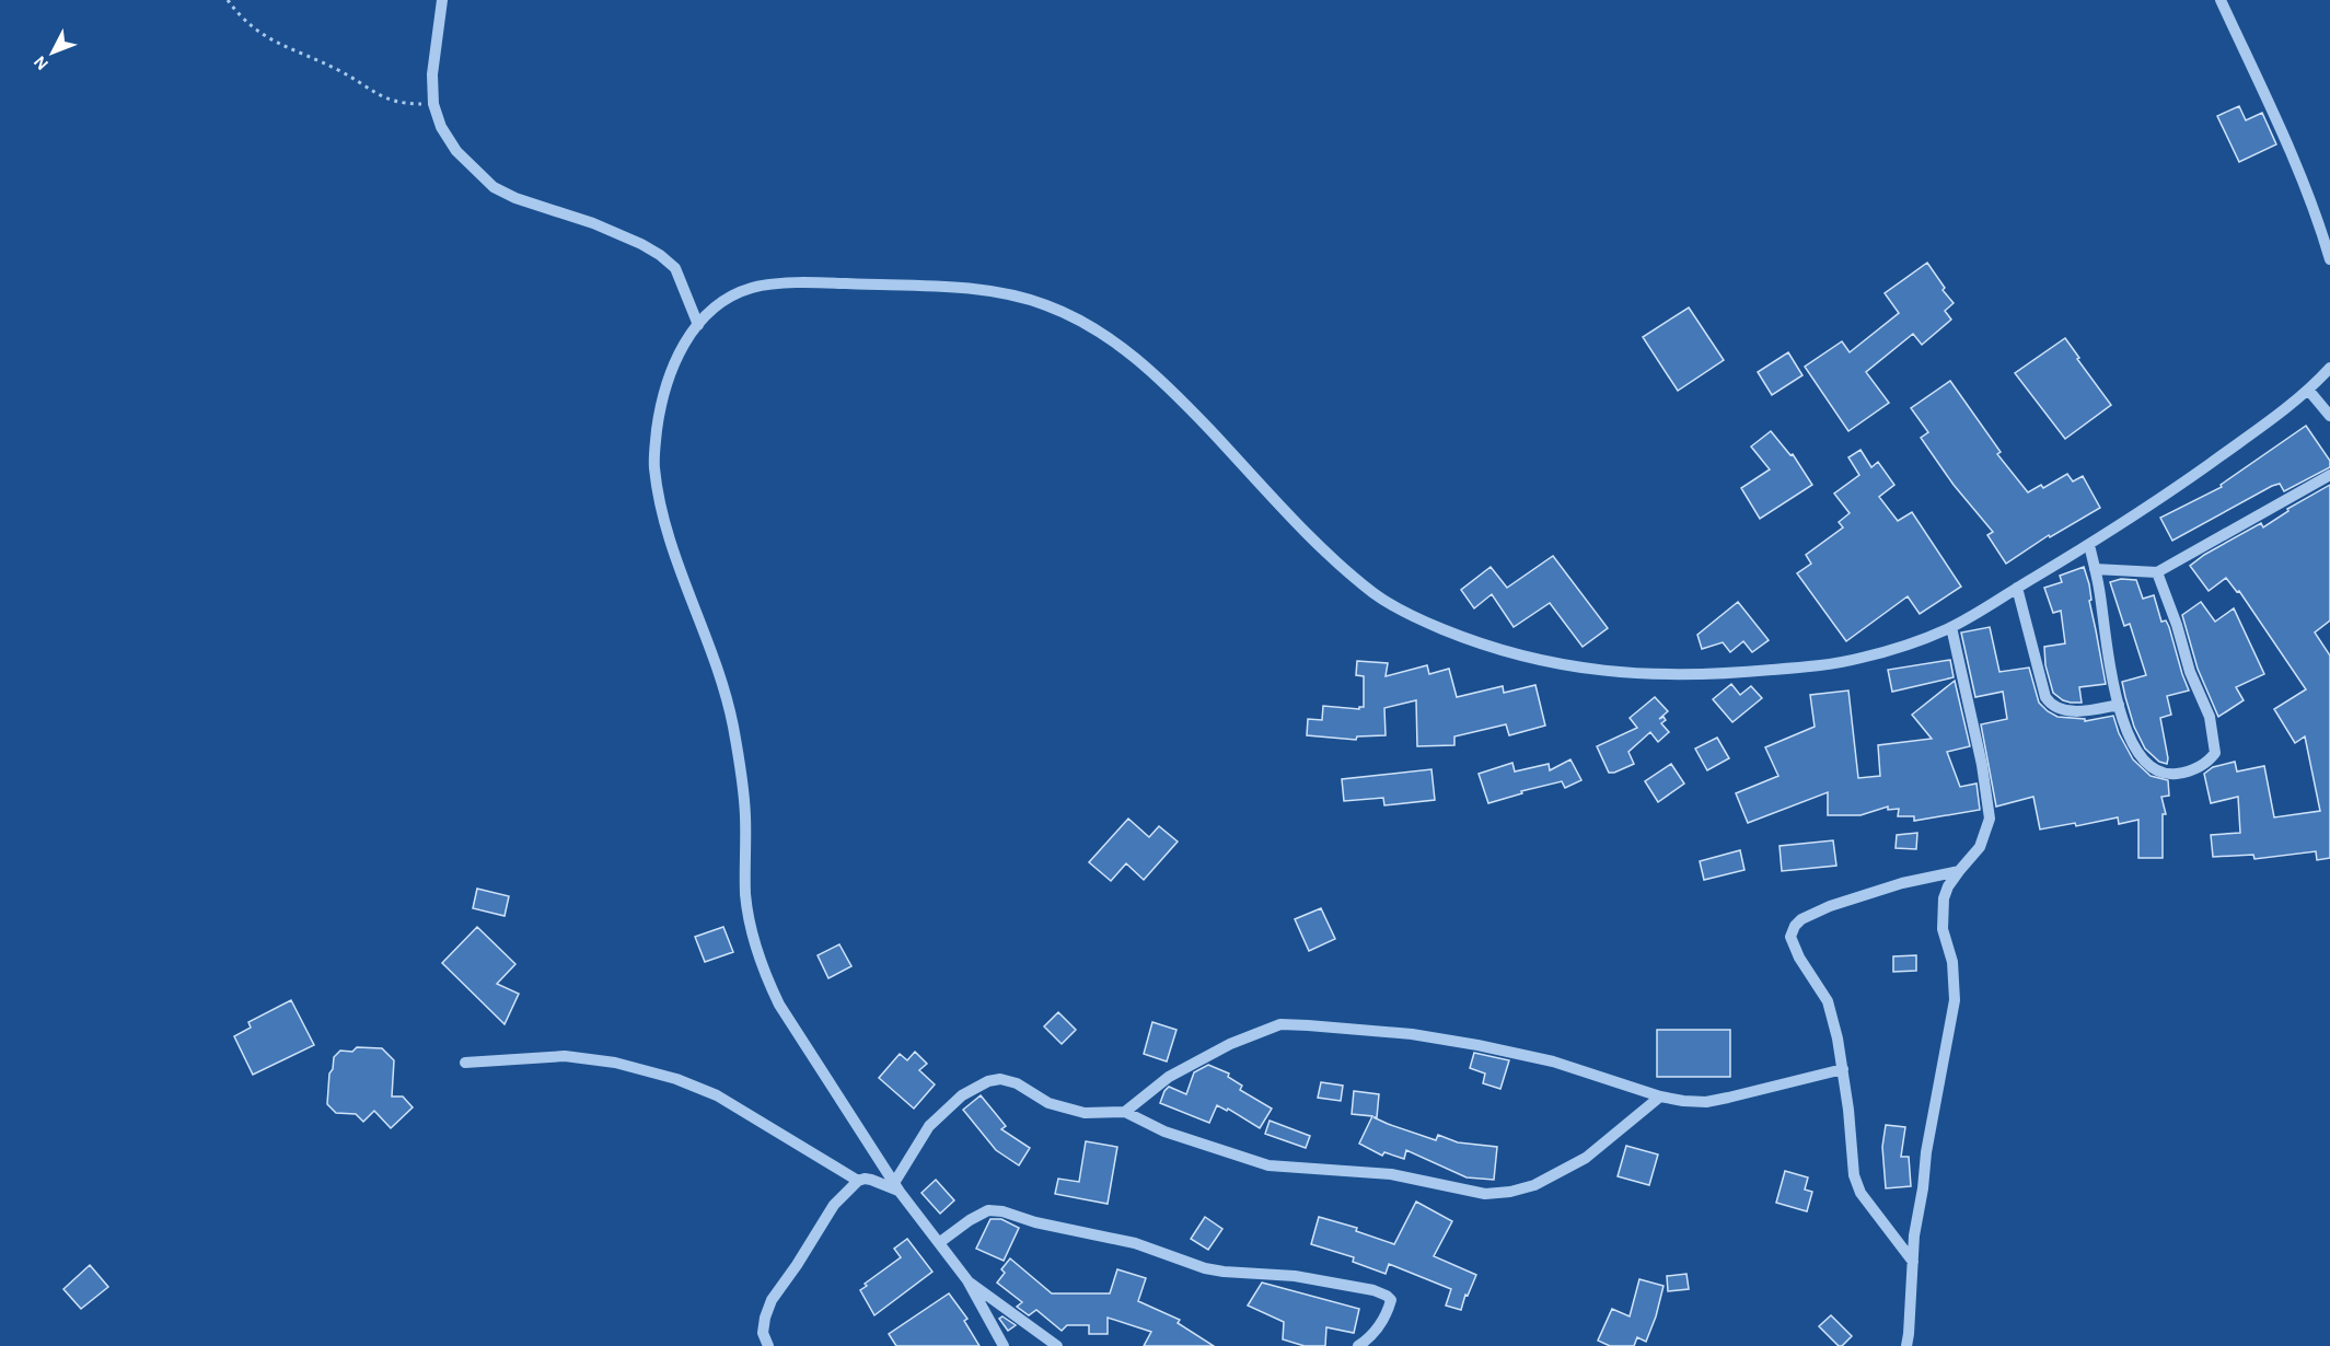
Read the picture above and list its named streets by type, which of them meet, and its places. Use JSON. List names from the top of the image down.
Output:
{
  "north": "bottom left"
}
